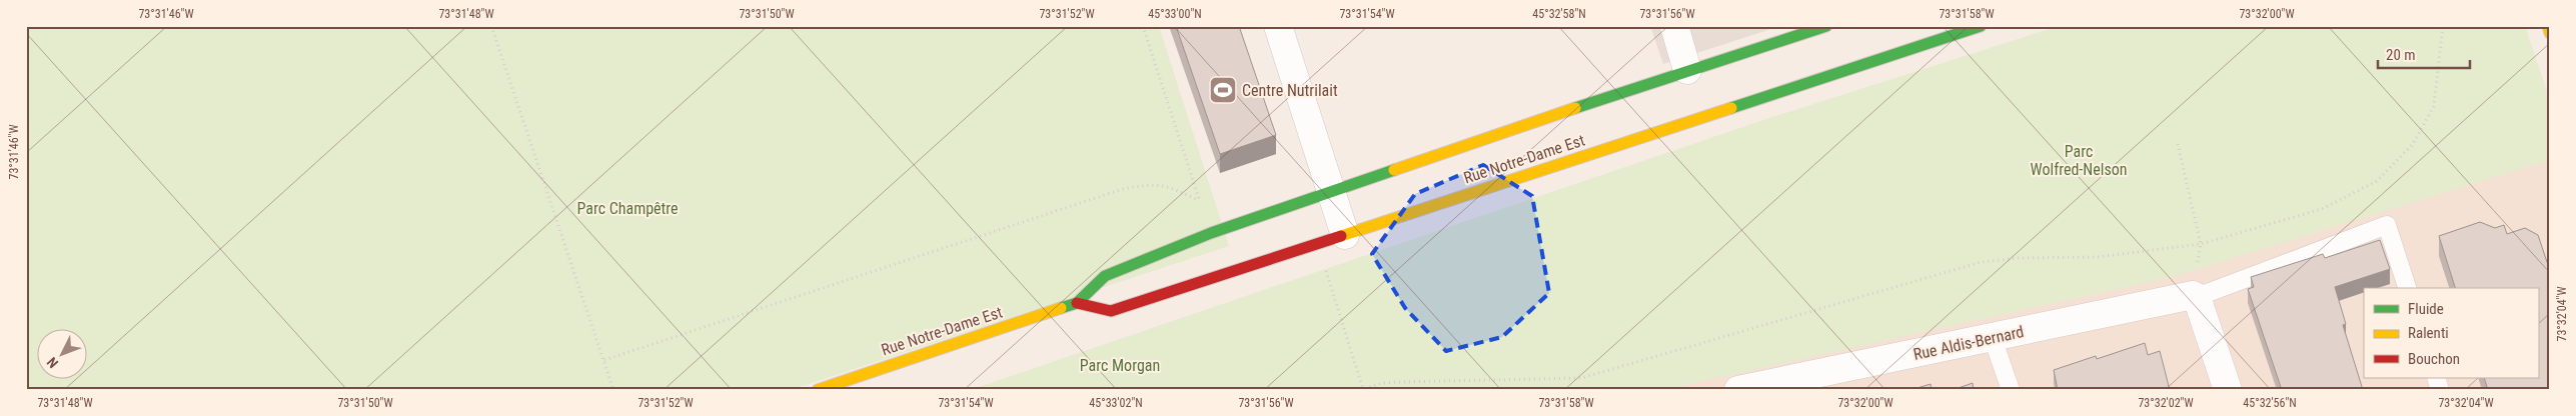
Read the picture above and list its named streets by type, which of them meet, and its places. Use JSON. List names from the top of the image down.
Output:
{
  "streets": {
    "main road": ["Rue Notre-Dame Est"],
    "street": ["Rue Aldis-Bernard"]
  },
  "parks": ["Parc Wolfred-Nelson", "Parc Champêtre", "Parc Morgan"],
  "places": {
    "sports": ["Centre Nutrilait"]
  },
  "legend": ["Fluide", "Ralenti", "Bouchon"],
  "scale_bar": "20 m",
  "north": "bottom left",
  "coordinates": [
    "73°31'46\"W",
    "73°31'48\"W",
    "73°31'50\"W",
    "73°31'52\"W",
    "45°33'00\"N",
    "73°31'54\"W",
    "45°32'58\"N",
    "73°31'56\"W",
    "73°31'58\"W",
    "73°32'00\"W",
    "73°32'04\"W",
    "45°33'02\"N",
    "73°32'02\"W",
    "45°32'56\"N"
  ]
}
